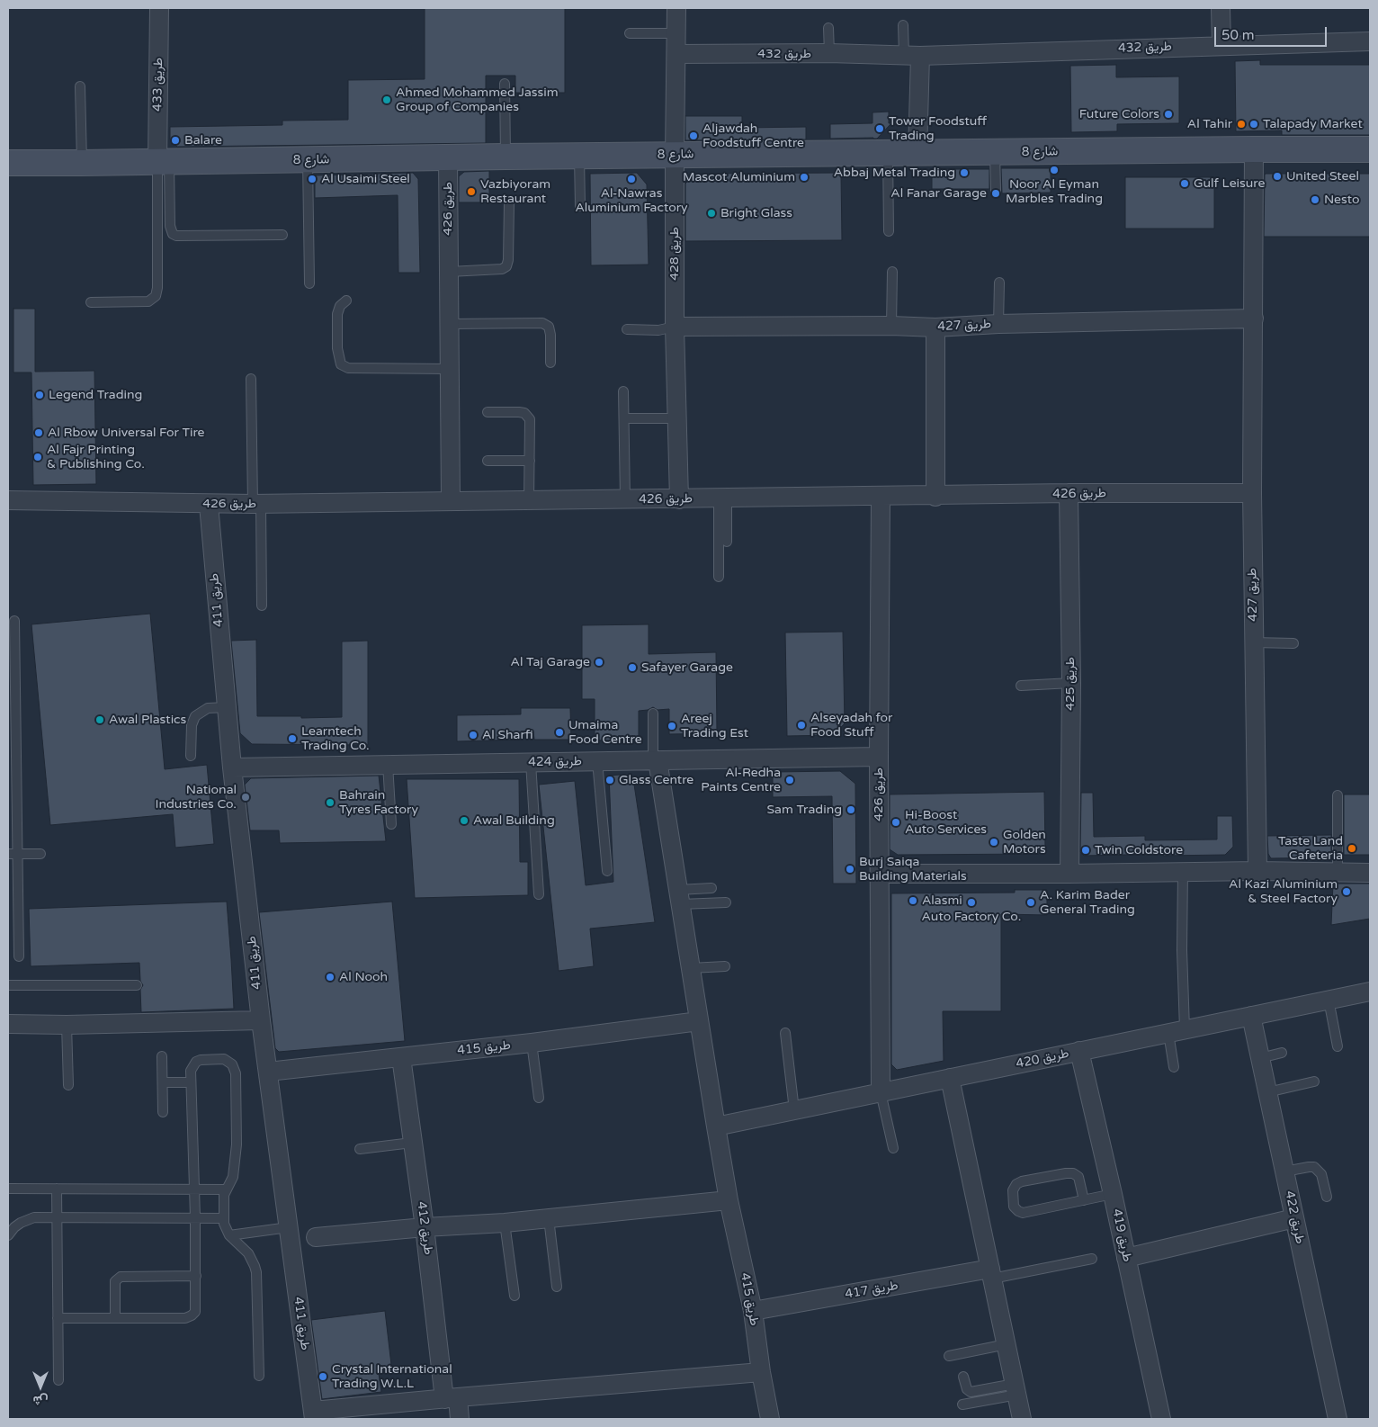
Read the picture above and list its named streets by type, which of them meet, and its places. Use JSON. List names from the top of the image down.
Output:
{
  "streets": {
    "street": [
      "طريق 432",
      "طريق 433",
      "شارع 8",
      "طريق 426",
      "طريق 428",
      "طريق 427",
      "طريق 411",
      "طريق 425",
      "طريق 424",
      "طريق 415",
      "طريق 420",
      "طريق 422",
      "طريق 412",
      "طريق 419",
      "طريق 417"
    ]
  },
  "crossings": [
    ["طريق 432", "طريق 428"],
    ["طريق 433", "شارع 8"],
    ["شارع 8", "طريق 426"],
    ["شارع 8", "طريق 428"],
    ["شارع 8", "طريق 427"],
    ["طريق 426", "طريق 428"],
    ["طريق 426", "طريق 427"],
    ["طريق 426", "طريق 411"],
    ["طريق 426", "طريق 425"],
    ["طريق 426", "طريق 424"],
    ["طريق 426", "طريق 420"],
    ["طريق 428", "طريق 427"],
    ["طريق 411", "طريق 424"],
    ["طريق 411", "طريق 415"],
    ["طريق 424", "طريق 415"],
    ["طريق 415", "طريق 420"],
    ["طريق 415", "طريق 412"],
    ["طريق 415", "طريق 417"],
    ["طريق 420", "طريق 422"],
    ["طريق 420", "طريق 419"]
  ],
  "places": [
    "Ahmed Mohammed Jassim Group of Companies",
    "Future Colors",
    "Al Tahir",
    "Talapady Market",
    "Tower Foodstuff Trading",
    "Aljawdah Foodstuff Centre",
    "Balare",
    "Noor Al Eyman Marbles Trading",
    "Abbaj Metal Trading",
    "United Steel",
    "Mascot Aluminium",
    "Al Usaimi Steel",
    "Al-Nawras Aluminium Factory",
    "Gulf Leisure",
    "Vazbiyoram Restaurant",
    "Al Fanar Garage",
    "Nesto",
    "Bright Glass",
    "Legend Trading",
    "Al Rbow Universal For Tire",
    "Al Fajr Printing & Publishing Co.",
    "Al Taj Garage",
    "Safayer Garage",
    "Awal Plastics",
    "Alseyadah for Food Stuff",
    "Areej Trading Est",
    "Umaima Food Centre",
    "Al Sharfi",
    "Learntech Trading Co.",
    "Glass Centre",
    "Al-Redha Paints Centre",
    "National Industries Co.",
    "Bahrain Tyres Factory",
    "Sam Trading",
    "Awal Building",
    "Hi-Boost Auto Services",
    "Golden Motors",
    "Taste Land Cafeteria",
    "Twin Coldstore",
    "Burj Saiqa Building Materials",
    "Al Kazi Aluminium & Steel Factory",
    "Alasmi",
    "Auto Factory Co.",
    "A. Karim Bader General Trading",
    "Al Nooh",
    "Crystal International Trading W.L.L"
  ],
  "scale_bar": "50 m",
  "north": "bottom"
}
